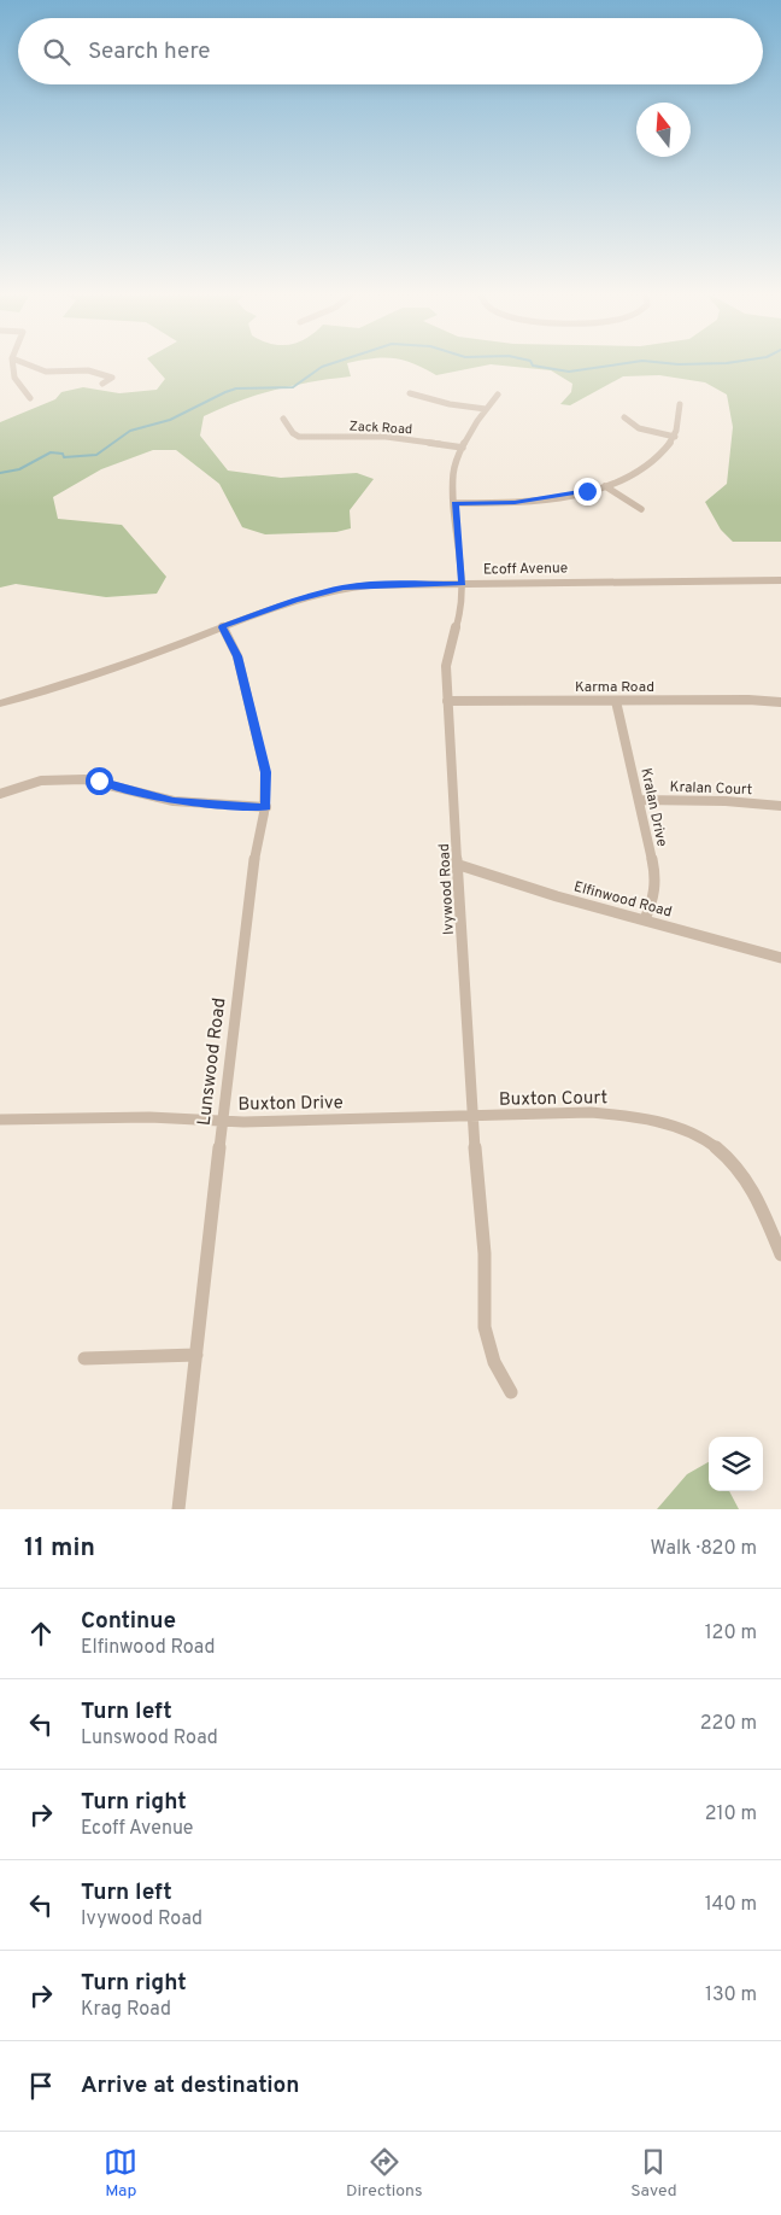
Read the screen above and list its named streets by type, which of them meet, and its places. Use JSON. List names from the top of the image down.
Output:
{
  "streets": {
    "street": [
      "Zack Road",
      "Ecoff Avenue",
      "Karma Road",
      "Kralan Court",
      "Kralan Drive",
      "Ivywood Road",
      "Elfinwood Road",
      "Lunswood Road",
      "Buxton Court",
      "Buxton Drive"
    ]
  },
  "crossings": [
    ["Zack Road", "Ivywood Road"],
    ["Ecoff Avenue", "Ivywood Road"],
    ["Ecoff Avenue", "Lunswood Road"],
    ["Karma Road", "Kralan Drive"],
    ["Karma Road", "Ivywood Road"],
    ["Kralan Court", "Kralan Drive"],
    ["Kralan Drive", "Elfinwood Road"],
    ["Ivywood Road", "Elfinwood Road"],
    ["Ivywood Road", "Buxton Court"],
    ["Ivywood Road", "Buxton Drive"],
    ["Lunswood Road", "Buxton Drive"],
    ["Buxton Court", "Buxton Drive"]
  ],
  "north": "top",
  "page": {
    "search": "Search here",
    "heading": ["11 min", "Walk · 820 m"],
    "list": [
      ["Continue", "Elfinwood Road", "120 m"],
      ["Turn left", "Lunswood Road", "220 m"],
      ["Turn right", "Ecoff Avenue", "210 m"],
      ["Turn left", "Ivywood Road", "140 m"],
      ["Turn right", "Krag Road", "130 m"],
      "Arrive at destination"
    ],
    "nav": ["Map", "Directions", "Saved"]
  }
}
